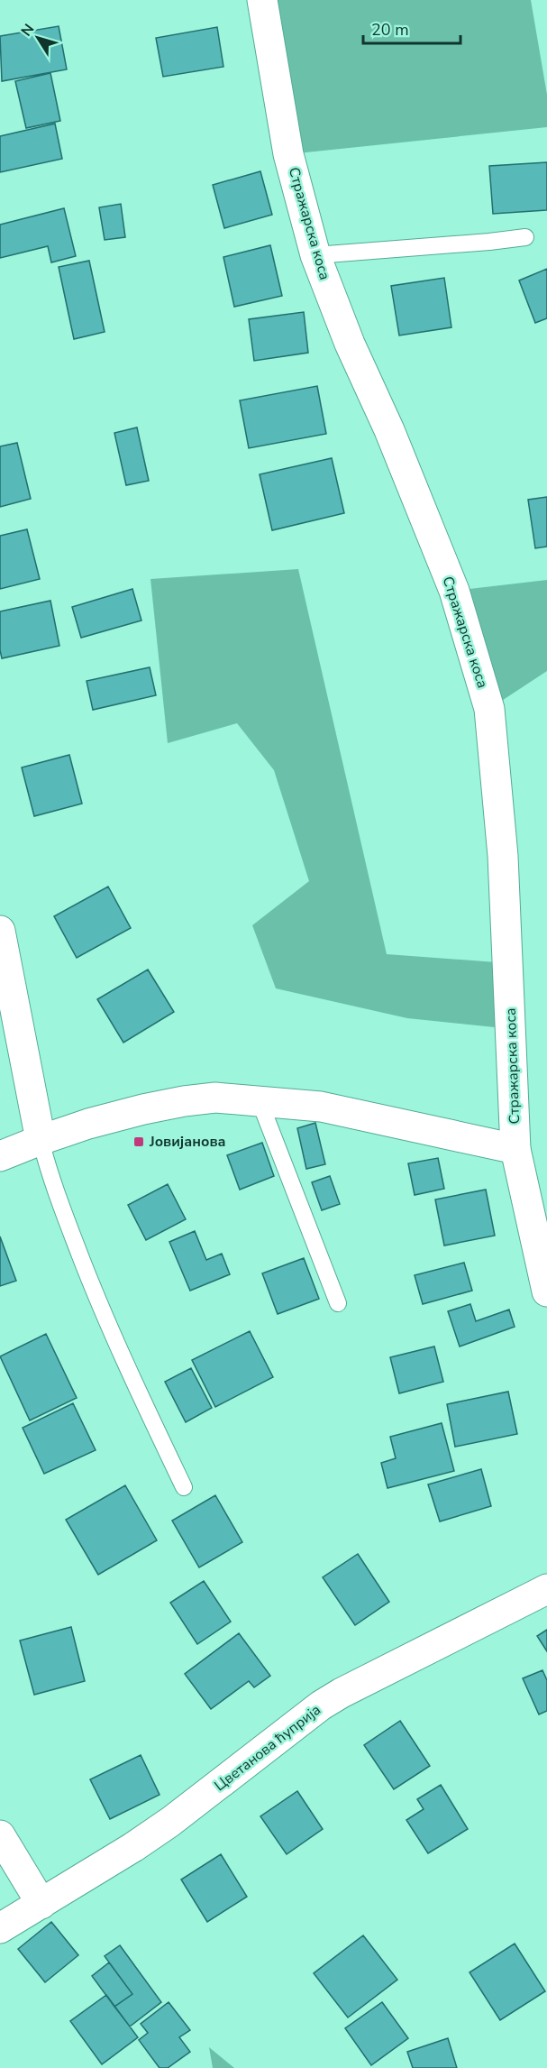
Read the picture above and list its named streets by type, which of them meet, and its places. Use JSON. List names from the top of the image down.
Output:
{
  "streets": {
    "street": ["Стражарска коса", "Цветанова ћуприја"]
  },
  "places": {
    "transit": ["Јовијанова"]
  },
  "scale_bar": "20 m",
  "north": "top left"
}
